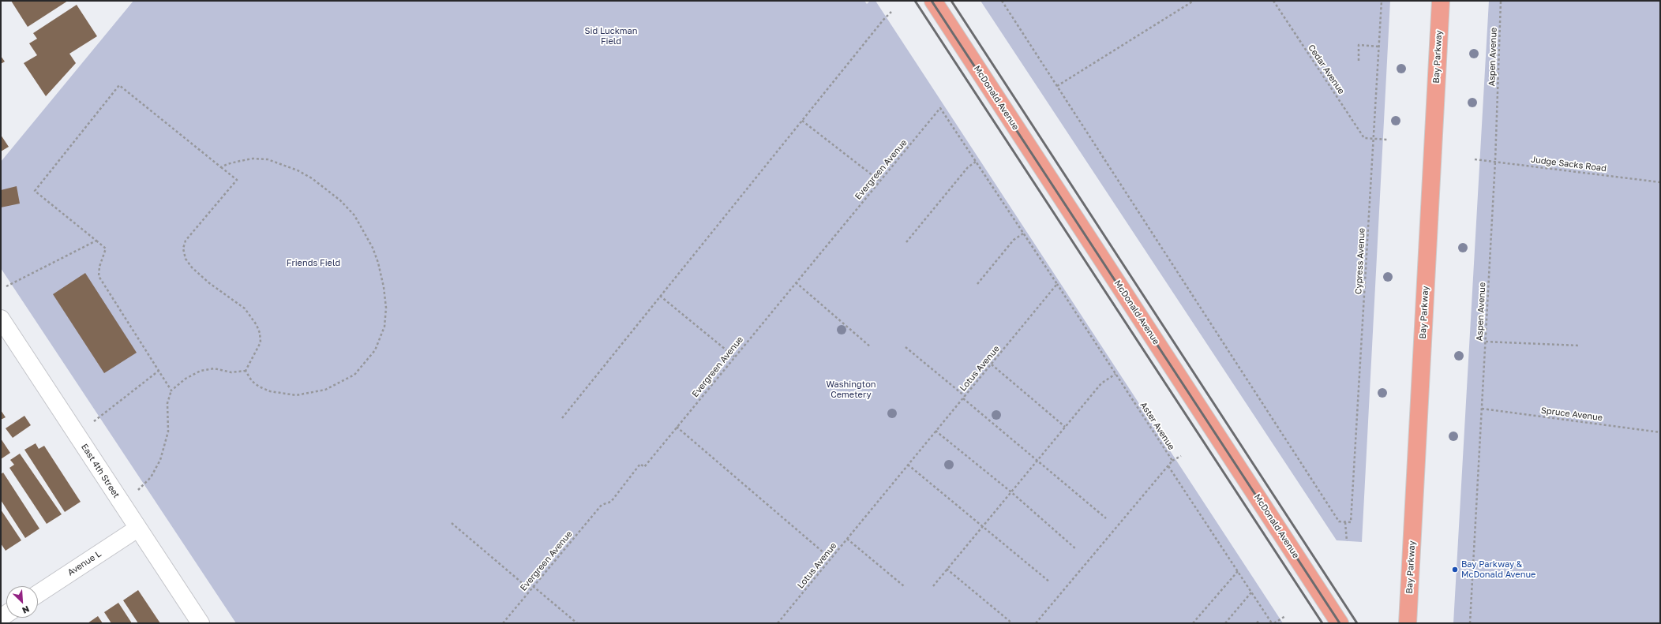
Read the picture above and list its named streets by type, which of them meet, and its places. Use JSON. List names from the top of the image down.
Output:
{
  "streets": {
    "main road": ["Bay Parkway", "McDonald Avenue"],
    "street": ["East 4th Street", "Avenue L"],
    "path": [
      "Aspen Avenue",
      "Cedar Avenue",
      "Judge Sacks Road",
      "Evergreen Avenue",
      "Cypress Avenue",
      "Lotus Avenue",
      "Spruce Avenue",
      "Aster Avenue"
    ]
  },
  "crossings": [
    ["Aspen Avenue", "Judge Sacks Road"],
    ["Aspen Avenue", "Spruce Avenue"],
    ["Cedar Avenue", "Cypress Avenue"],
    ["Lotus Avenue", "Aster Avenue"],
    ["East 4th Street", "Avenue L"]
  ],
  "parks": ["Sid Luckman Field", "Friends Field", "Washington Cemetery"],
  "places": ["Bay Parkway & McDonald Avenue"],
  "north": "bottom right"
}
